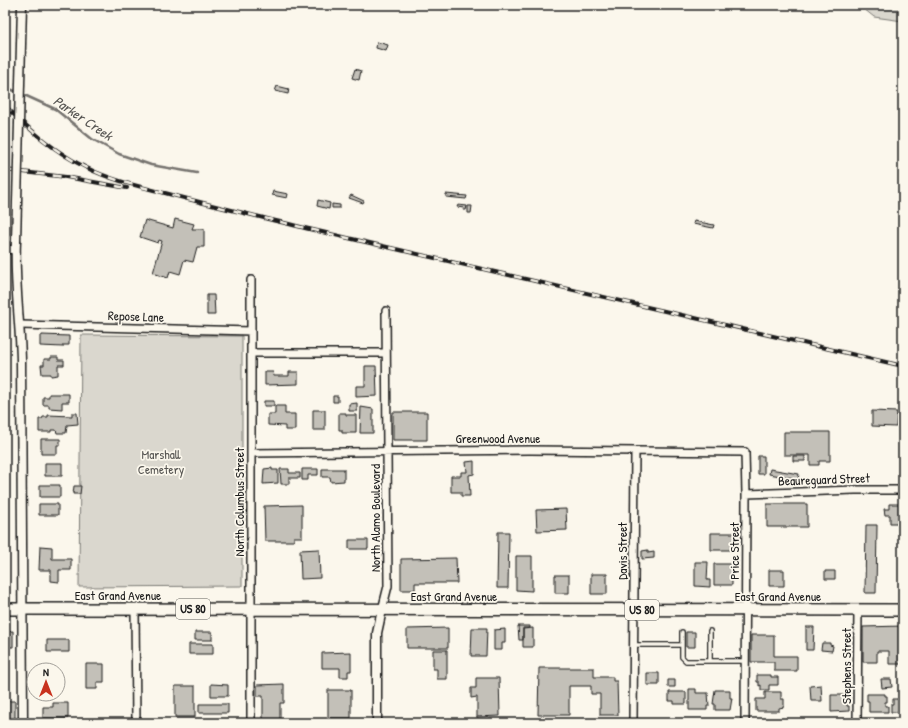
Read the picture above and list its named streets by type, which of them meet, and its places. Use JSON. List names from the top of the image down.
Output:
{
  "streets": {
    "highway": ["East Grand Avenue", "US 80"],
    "street": [
      "Repose Lane",
      "Greenwood Avenue",
      "Beaureguard Street",
      "North Columbus Street",
      "North Alamo Boulevard",
      "Davis Street",
      "Price Street",
      "Stephens Street"
    ]
  },
  "crossings": [
    ["Repose Lane", "North Columbus Street"],
    ["Greenwood Avenue", "North Columbus Street"],
    ["Greenwood Avenue", "North Alamo Boulevard"],
    ["Greenwood Avenue", "Davis Street"],
    ["Greenwood Avenue", "Price Street"],
    ["Beaureguard Street", "Price Street"],
    ["North Columbus Street", "East Grand Avenue"],
    ["North Alamo Boulevard", "East Grand Avenue"],
    ["Davis Street", "East Grand Avenue"],
    ["Price Street", "East Grand Avenue"],
    ["East Grand Avenue", "Stephens Street"]
  ],
  "water": ["Parker Creek"],
  "parks": ["Marshall Cemetery"],
  "north": "top"
}
